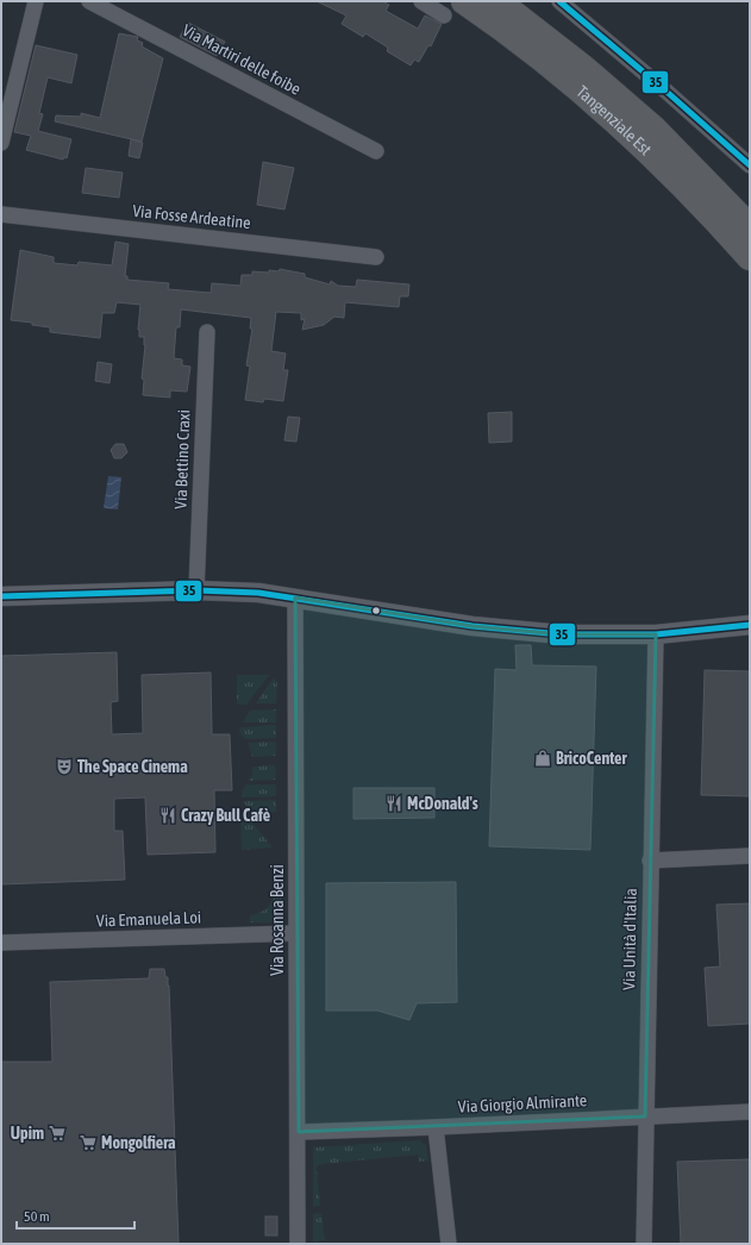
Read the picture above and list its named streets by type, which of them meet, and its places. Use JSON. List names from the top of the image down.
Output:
{
  "streets": {
    "highway": ["Tangenziale Est"],
    "street": [
      "Via Martiri delle foibe",
      "Via Fosse Ardeatine",
      "Via Bettino Craxi",
      "Via Emanuela Loi",
      "Via Rosanna Benzi",
      "Via Unità d'Italia",
      "Via Giorgio Almirante"
    ]
  },
  "crossings": [
    ["Via Emanuela Loi", "Via Rosanna Benzi"],
    ["Via Rosanna Benzi", "Via Giorgio Almirante"],
    ["Via Unità d'Italia", "Via Giorgio Almirante"]
  ],
  "places": {
    "shop": ["BricoCenter"],
    "theatre": ["The Space Cinema"],
    "restaurant": ["McDonald's", "Crazy Bull Cafè"],
    "supermarket": ["Upim", "Mongolfiera"]
  },
  "lines": ["transit line 35"],
  "scale_bar": "50 m"
}
